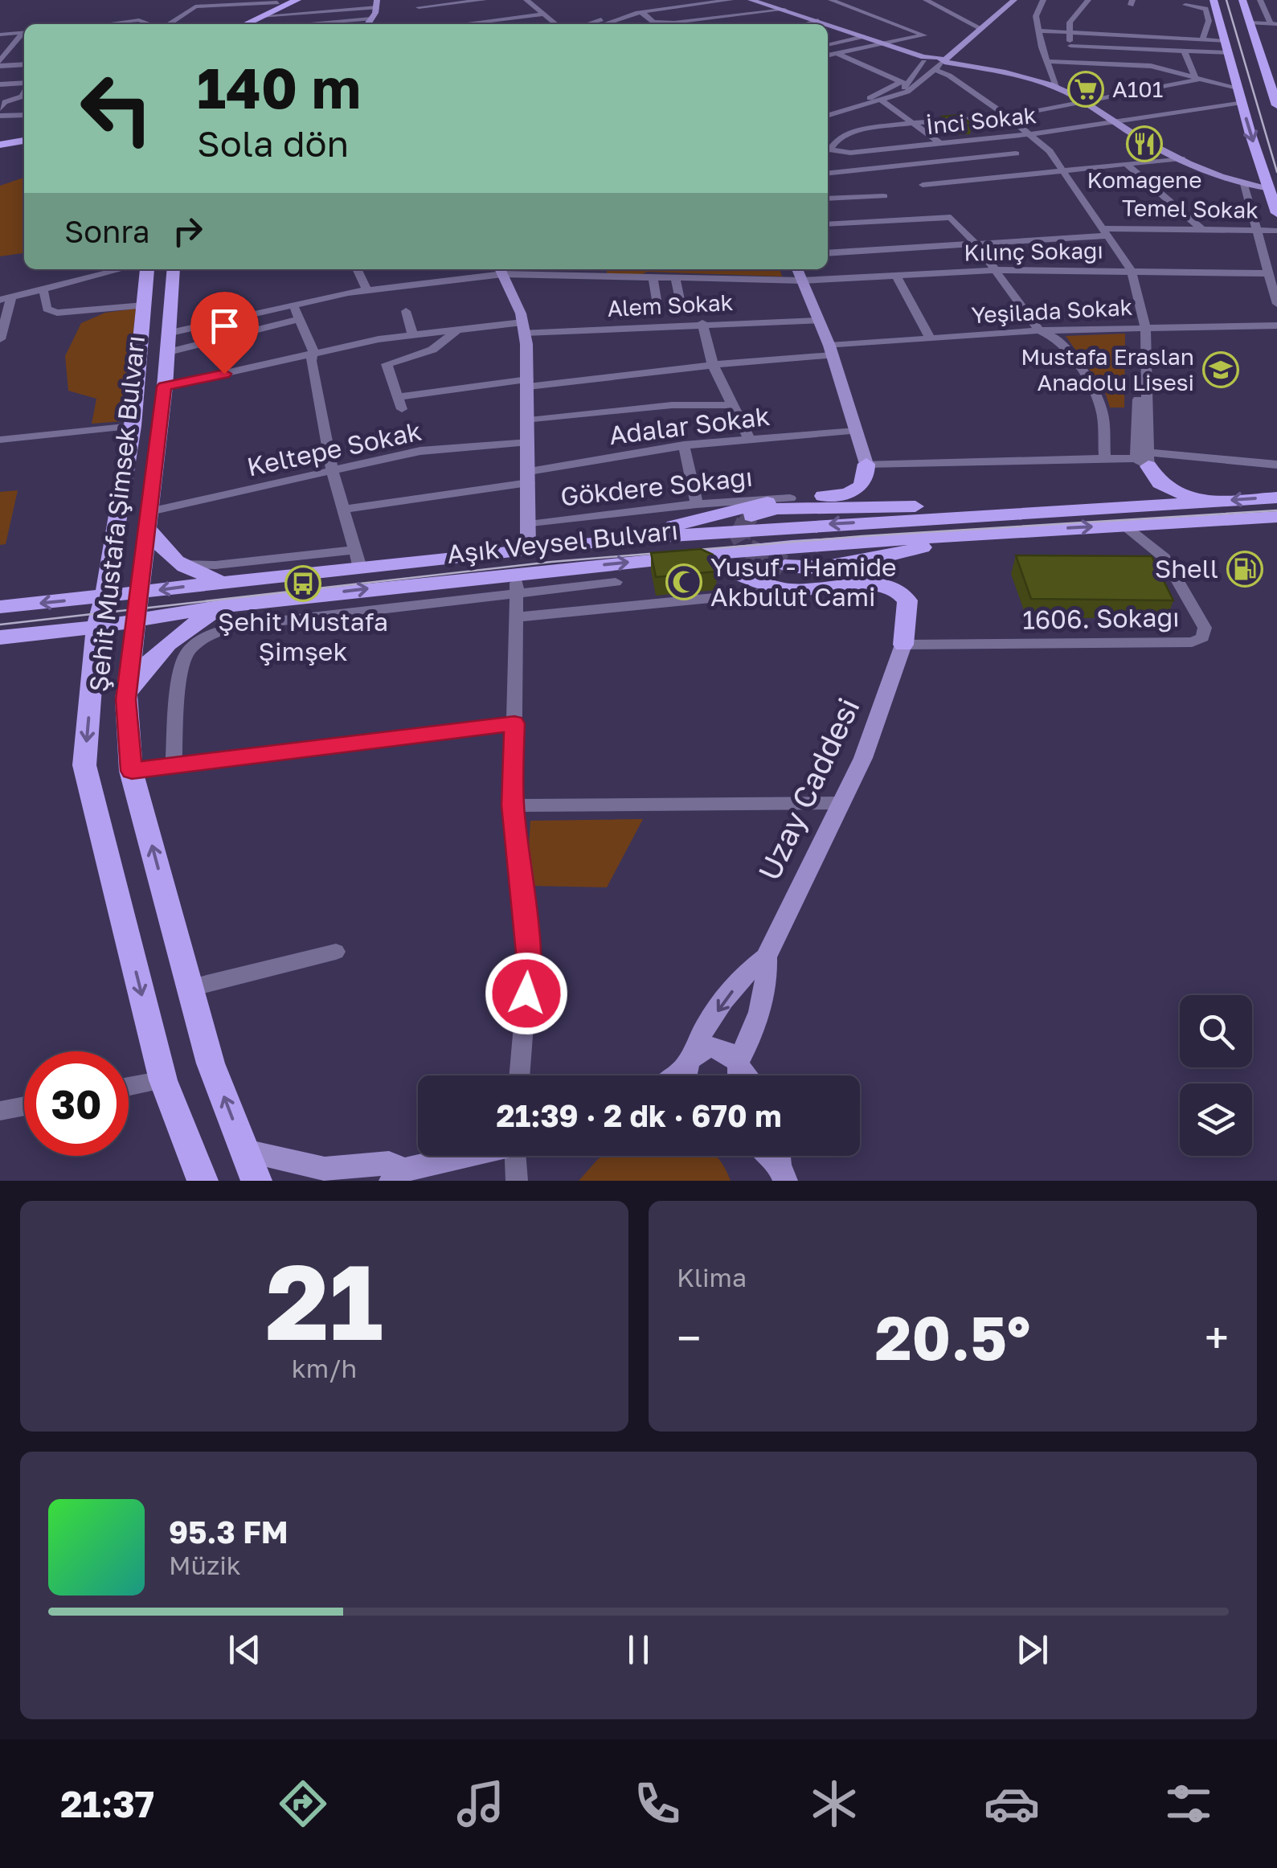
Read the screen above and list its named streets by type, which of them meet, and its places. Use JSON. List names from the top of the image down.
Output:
{
  "streets": {
    "main road": ["Şehit Mustafa Şimsek Bulvarı", "Aşık Veysel Bulvarı", "Uzay Caddesi"],
    "street": [
      "İnci Sokak",
      "Temel Sokak",
      "Kılınç Sokağı",
      "Alem Sokak",
      "Yeşilada Sokak",
      "Adalar Sokak",
      "Keltepe Sokak",
      "Gökdere Sokağı",
      "1606. Sokağı"
    ]
  },
  "crossings": [
    ["Kılınç Sokağı", "Şehit Mustafa Şimsek Bulvarı"],
    ["Alem Sokak", "Yeşilada Sokak"],
    ["Alem Sokak", "Şehit Mustafa Şimsek Bulvarı"],
    ["Keltepe Sokak", "Şehit Mustafa Şimsek Bulvarı"],
    ["Şehit Mustafa Şimsek Bulvarı", "Aşık Veysel Bulvarı"],
    ["Aşık Veysel Bulvarı", "1606. Sokağı"],
    ["1606. Sokağı", "Uzay Caddesi"]
  ],
  "places": {
    "supermarket": ["A101"],
    "restaurant": ["Komagene"],
    "school or university": ["Mustafa Eraslan Anadolu Lisesi"],
    "fuel station": ["Shell"],
    "mosque": ["Yusuf - Hamide Akbulut Cami"],
    "bus stop": ["Şehit Mustafa Şimşek"]
  },
  "page": {
    "turn": ["140 m", "Sola dön"],
    "then": "Sonra",
    "limit": "30",
    "trip": "21:39 · 2 dk · 670 m",
    "tile": [
      ["21", "km/h"],
      "Klima"
    ],
    "heat": ["−", "20.5°", "+"],
    "song": ["95.3 FM", "Müzik"],
    "tabs": "21:37"
  }
}
